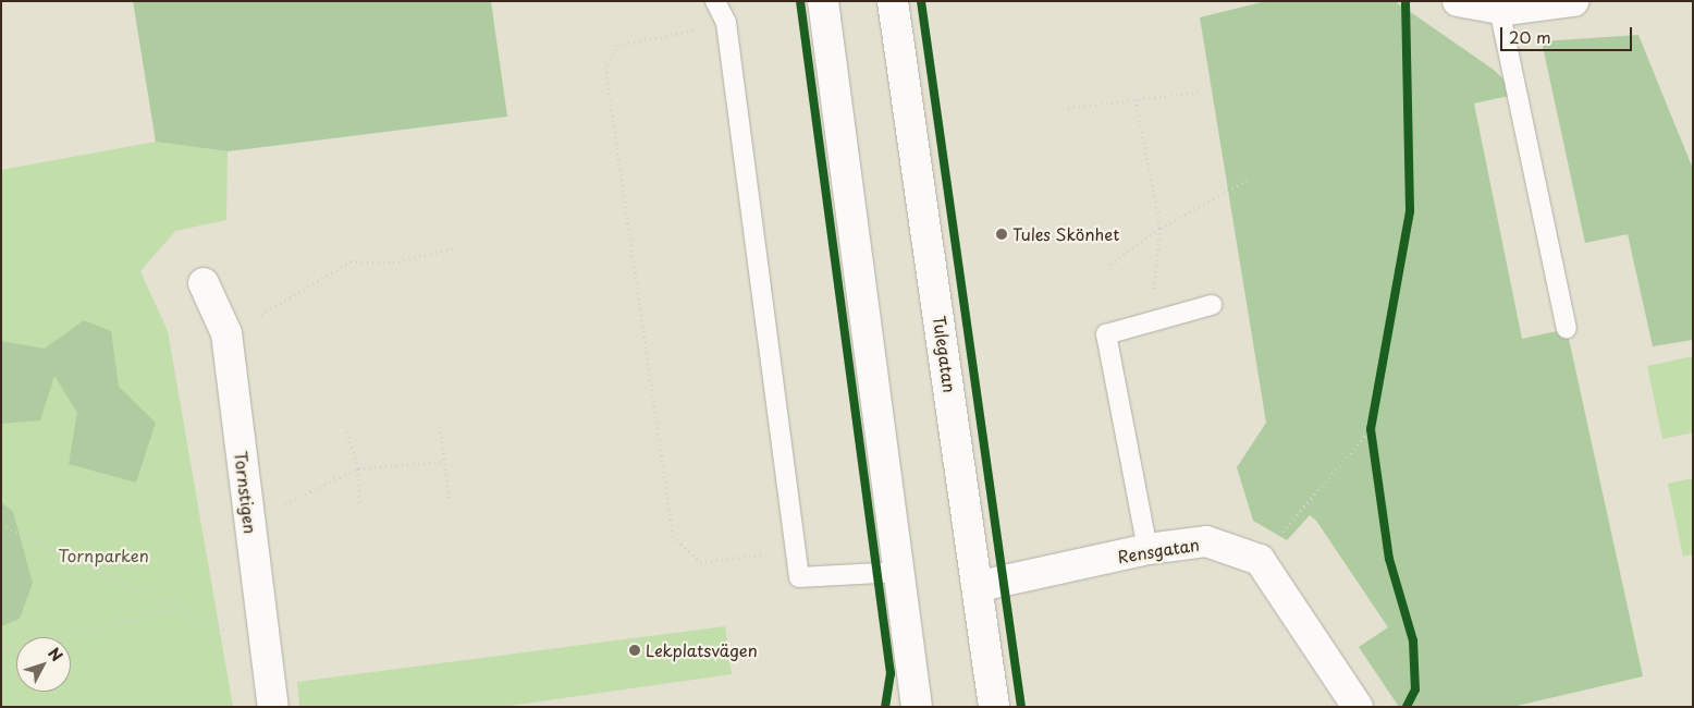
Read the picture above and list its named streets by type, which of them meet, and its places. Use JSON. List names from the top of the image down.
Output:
{
  "streets": {
    "street": ["Tulegatan", "Tornstigen", "Rensgatan"]
  },
  "crossings": [
    ["Tulegatan", "Rensgatan"]
  ],
  "parks": ["Tornparken"],
  "places": ["Tules Skönhet", "Lekplatsvägen"],
  "scale_bar": "20 m",
  "north": "top right"
}
